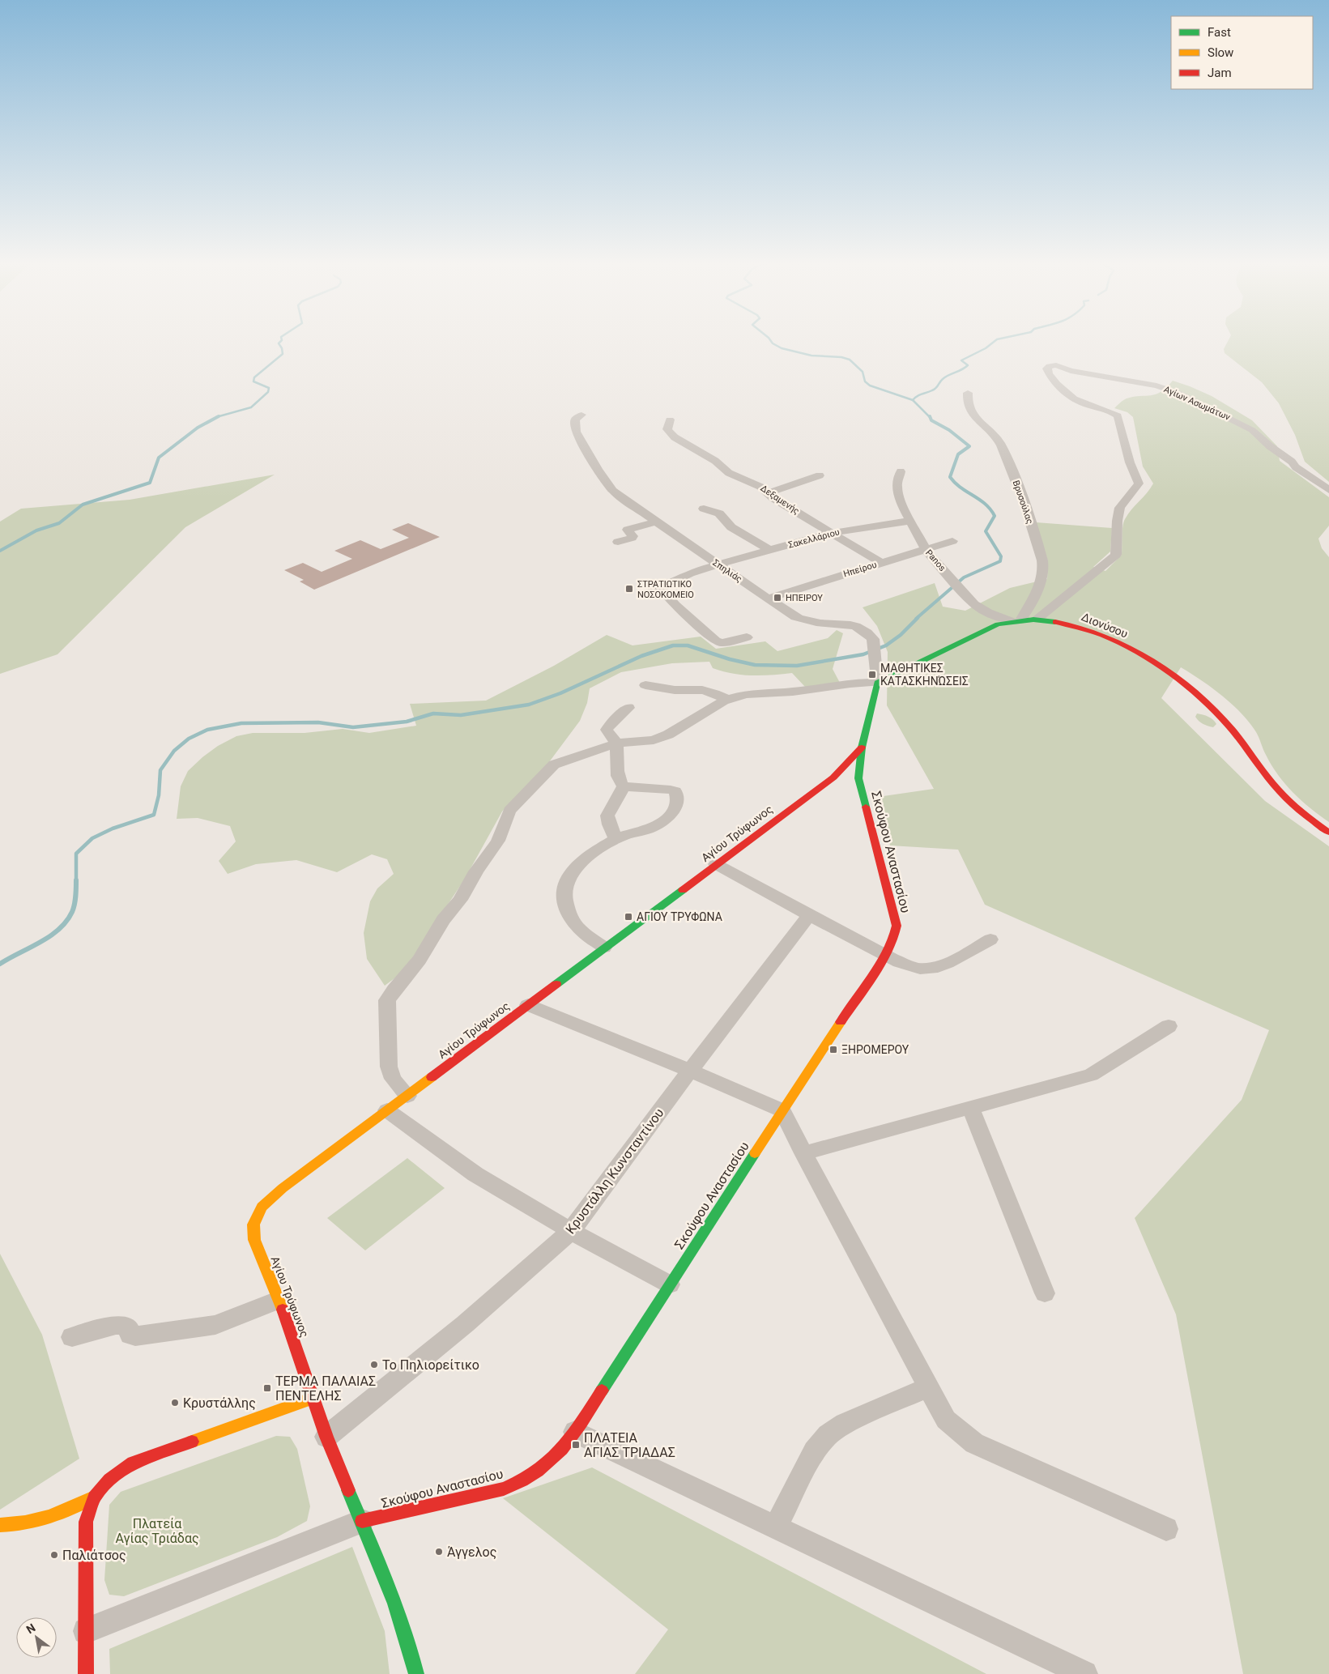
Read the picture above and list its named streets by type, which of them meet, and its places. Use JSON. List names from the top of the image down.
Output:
{
  "streets": {
    "main road": ["Διονύσου", "Αγίου Τρύφωνος", "Σκούφου Αναστασίου"],
    "street": [
      "Αγίων Ασωμάτων",
      "Δεξαμενής",
      "Βρυσούλας",
      "Σακελλάριου",
      "Panos",
      "Ηπείρου",
      "Σπηλιάς",
      "Κρυστάλλη Κωνσταντίνου"
    ]
  },
  "crossings": [
    ["Αγίων Ασωμάτων", "Διονύσου"],
    ["Δεξαμενής", "Σακελλάριου"],
    ["Δεξαμενής", "Ηπείρου"],
    ["Βρυσούλας", "Panos"],
    ["Βρυσούλας", "Διονύσου"],
    ["Σακελλάριου", "Panos"],
    ["Σακελλάριου", "Σπηλιάς"],
    ["Panos", "Ηπείρου"],
    ["Panos", "Διονύσου"],
    ["Ηπείρου", "Σπηλιάς"],
    ["Σπηλιάς", "Διονύσου"],
    ["Αγίου Τρύφωνος", "Σκούφου Αναστασίου"]
  ],
  "parks": ["Πλατεία Αγίας Τριάδας"],
  "places": {
    "transit": [
      "ΣΤΡΑΤΙΩΤΙΚΟ ΝΟΣΟΚΟΜΕΙΟ",
      "ΗΠΕΙΡΟΥ",
      "ΜΑΘΗΤΙΚΕΣ ΚΑΤΑΣΚΗΝΏΣΕΙΣ",
      "ΑΓΙΟΥ ΤΡΥΦΩΝΑ",
      "ΞΗΡΟΜΕΡΟΥ",
      "ΤΕΡΜΑ ΠΑΛΑΙΑΣ ΠΕΝΤΕΛΗΣ",
      "ΠΛΑΤΕΙΑ ΑΓΙΑΣ ΤΡΙΑΔΑΣ"
    ],
    "other": [
      "Το Πηλιορείτικο",
      "Κρυστάλλης",
      "Άγγελος",
      "Παλιάτσος"
    ]
  },
  "legend": ["Fast", "Slow", "Jam"],
  "north": "top left"
}
